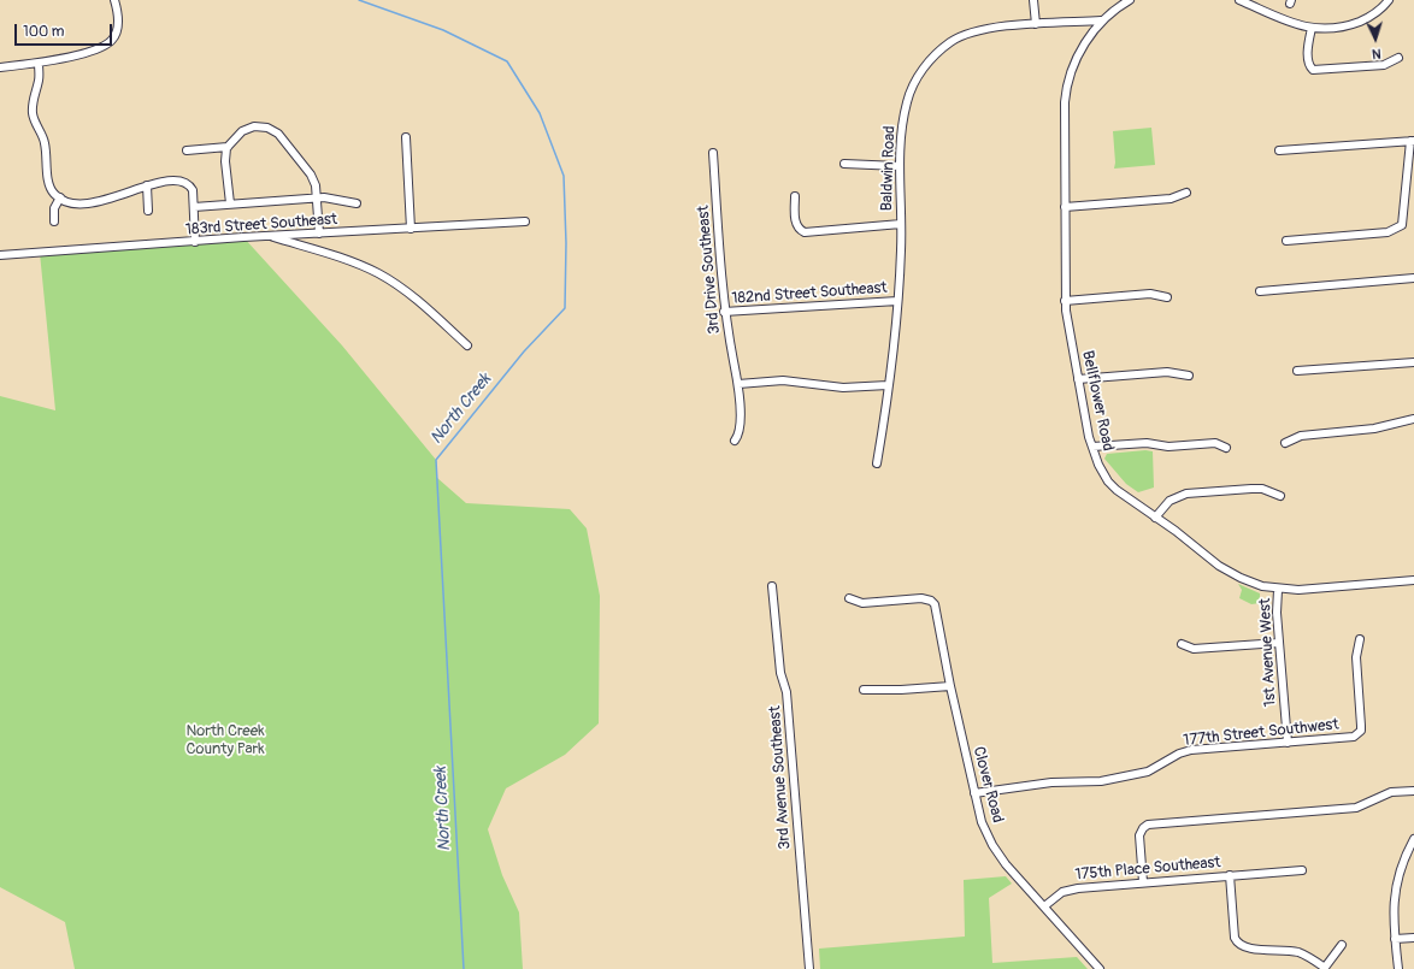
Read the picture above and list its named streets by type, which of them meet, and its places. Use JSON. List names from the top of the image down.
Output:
{
  "streets": {
    "street": [
      "Baldwin Road",
      "183rd Street Southeast",
      "3rd Drive Southeast",
      "182nd Street Southeast",
      "Bellflower Road",
      "1st Avenue West",
      "177th Street Southwest",
      "3rd Avenue Southeast",
      "Clover Road",
      "175th Place Southeast"
    ]
  },
  "crossings": [
    ["Baldwin Road", "182nd Street Southeast"],
    ["Baldwin Road", "Bellflower Road"],
    ["3rd Drive Southeast", "182nd Street Southeast"],
    ["Bellflower Road", "1st Avenue West"],
    ["1st Avenue West", "177th Street Southwest"],
    ["177th Street Southwest", "Clover Road"],
    ["Clover Road", "175th Place Southeast"]
  ],
  "water": ["North Creek"],
  "parks": ["North Creek County Park"],
  "scale_bar": "100 m",
  "north": "bottom"
}
